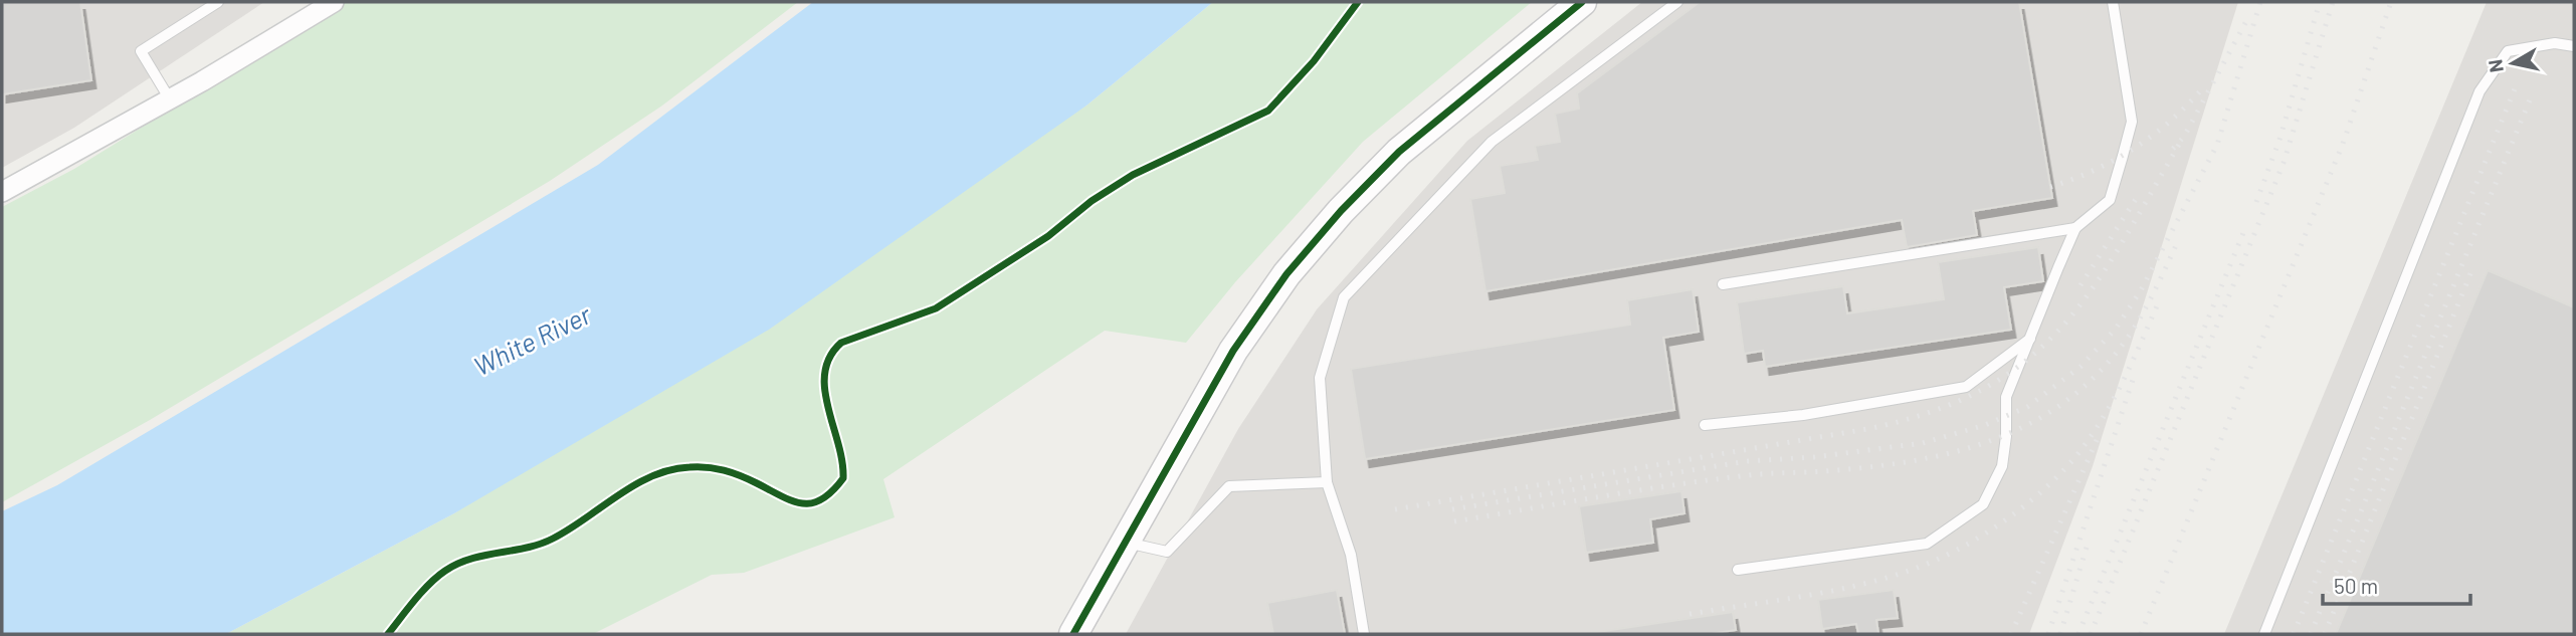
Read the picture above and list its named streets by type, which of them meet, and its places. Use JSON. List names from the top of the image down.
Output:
{
  "water": ["White River"],
  "scale_bar": "50 m",
  "north": "left"
}
